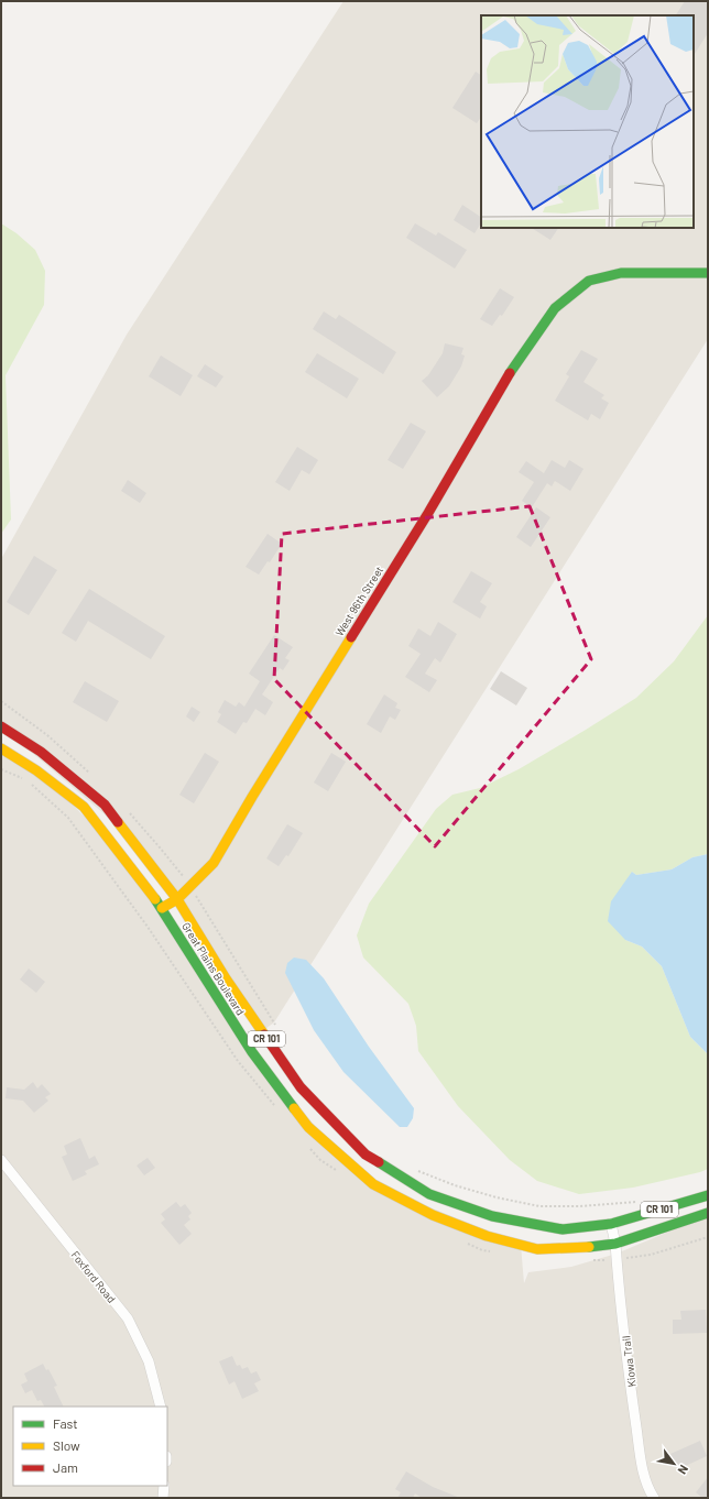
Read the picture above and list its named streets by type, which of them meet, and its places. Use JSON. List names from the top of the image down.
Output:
{
  "streets": {
    "main road": ["West 96th Street", "Great Plains Boulevard", "CR 101"],
    "street": ["Foxford Road", "Kiowa Trail"]
  },
  "crossings": [
    ["West 96th Street", "Great Plains Boulevard"],
    ["Great Plains Boulevard", "Kiowa Trail"]
  ],
  "legend": ["Fast", "Slow", "Jam"],
  "north": "bottom right"
}
